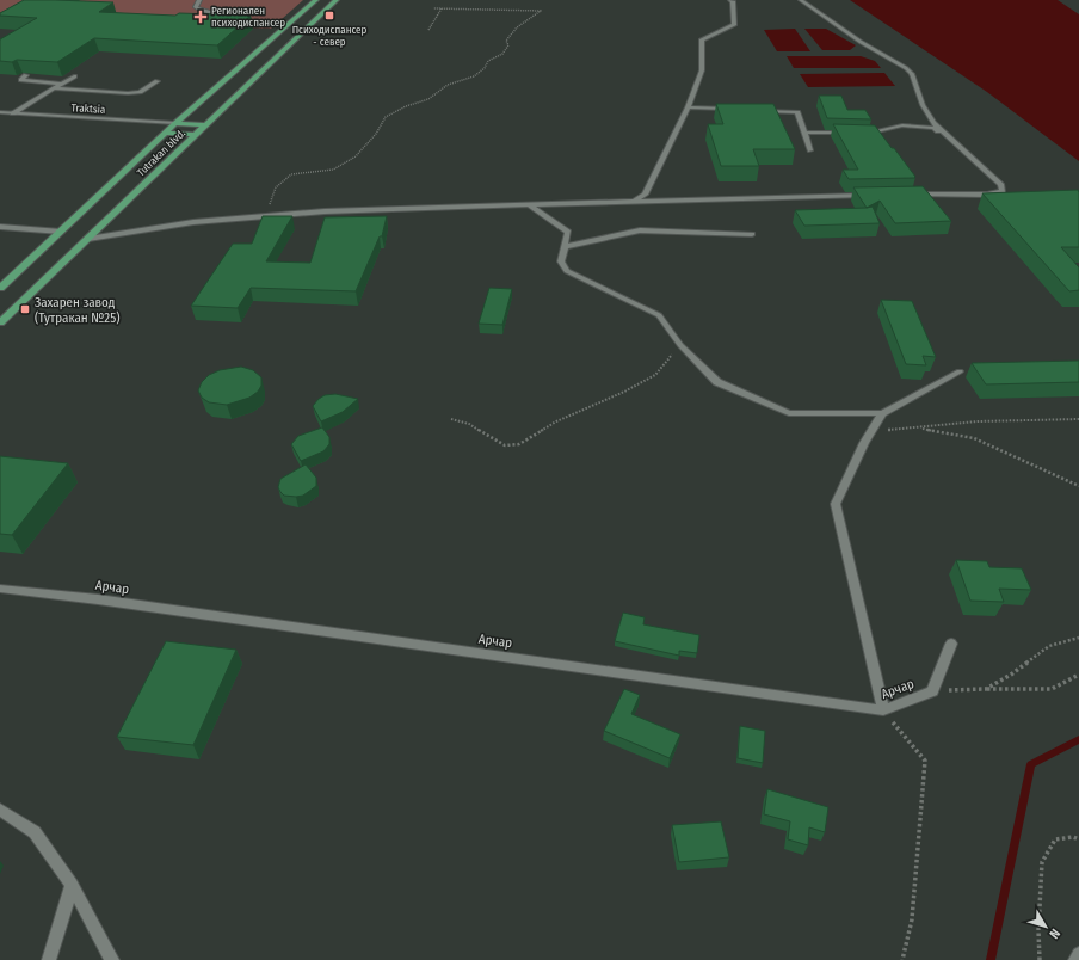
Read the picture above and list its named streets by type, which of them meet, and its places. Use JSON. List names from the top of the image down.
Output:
{
  "streets": {
    "main road": ["Tutrakan blvd."],
    "street": ["Traktsia", "Арчар"]
  },
  "crossings": [
    ["Traktsia", "Tutrakan blvd."]
  ],
  "places": {
    "transit": ["Психодиспансер - север", "Захарен завод (Тутракан №25)"],
    "health": ["Регионален психодиспансер"]
  },
  "north": "bottom right"
}
